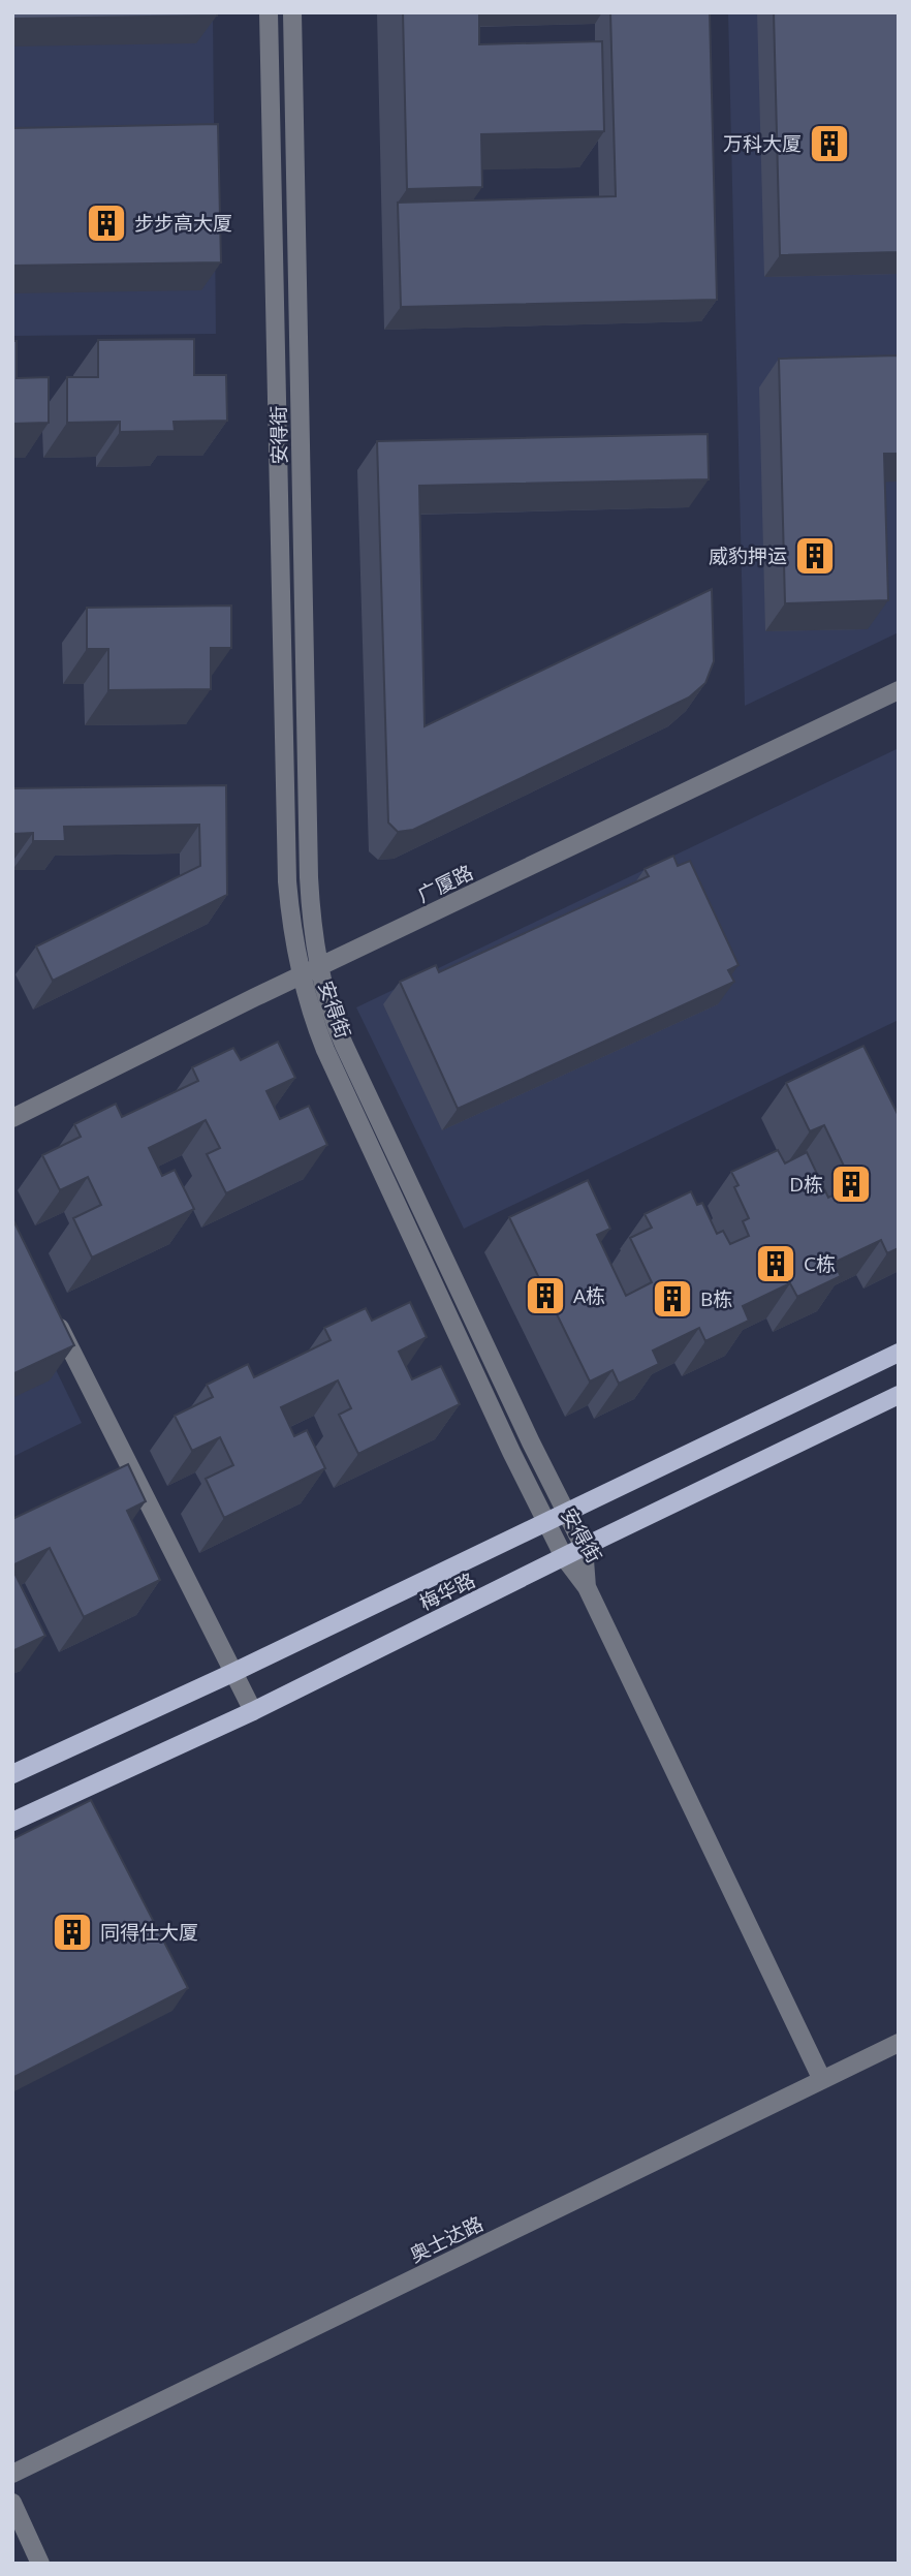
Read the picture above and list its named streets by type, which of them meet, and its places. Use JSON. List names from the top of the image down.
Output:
{
  "streets": {
    "main road": ["梅华路"],
    "street": ["安得街", "广厦路", "奥士达路"]
  },
  "crossings": [
    ["安得街", "广厦路"],
    ["安得街", "梅华路"]
  ],
  "places": {
    "building": [
      "万科大厦",
      "步步高大厦",
      "威豹押运",
      "D栋",
      "C栋",
      "A栋",
      "B栋",
      "同得仕大厦"
    ]
  }
}
